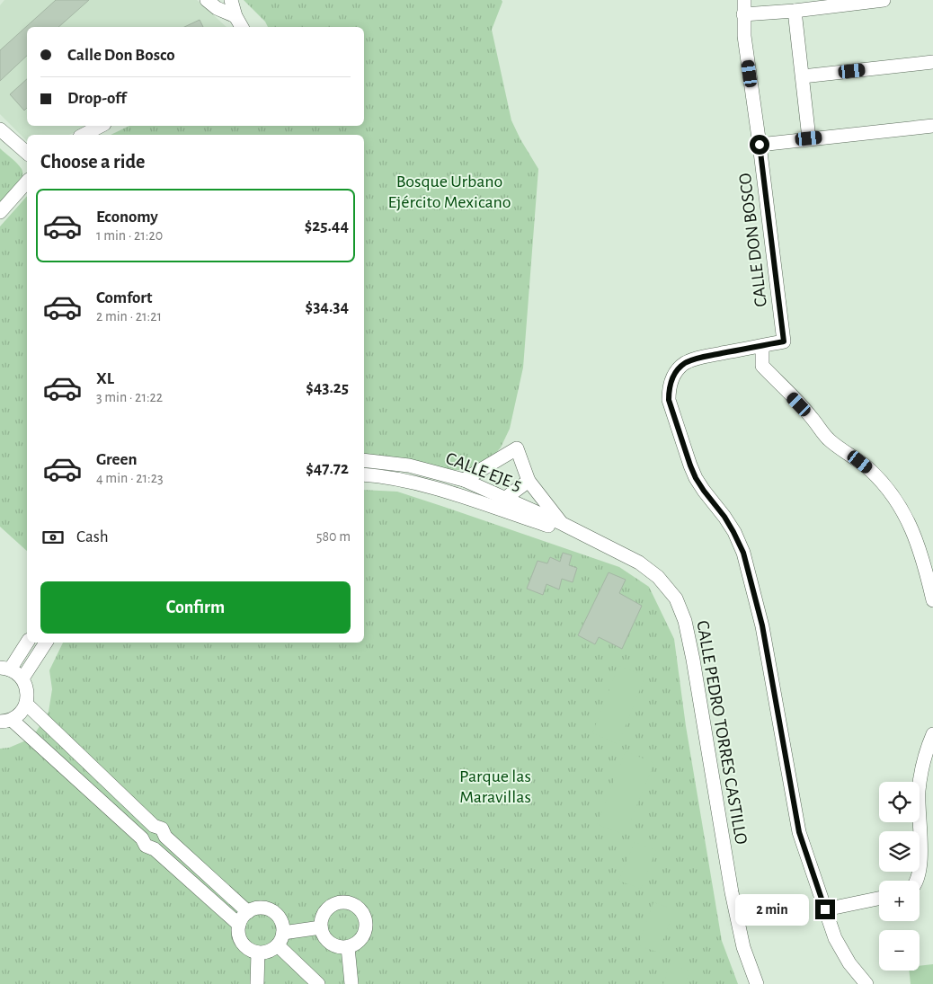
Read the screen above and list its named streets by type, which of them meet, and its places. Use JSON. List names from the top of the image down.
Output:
{
  "streets": {
    "street": ["CALLE DON BOSCO", "CALLE EJE 5", "CALLE PEDRO TORRES CASTILLO"]
  },
  "crossings": [
    ["CALLE EJE 5", "CALLE PEDRO TORRES CASTILLO"]
  ],
  "parks": ["Bosque Urbano Ejército Mexicano", "Parque las Maravillas"],
  "page": {
    "banner": ["Calle Don Bosco", "Drop-off"],
    "heading": "Choose a ride",
    "list": [
      {
        "name": "Economy",
        "note": "1 min · 21:20",
        "value": "$25.44"
      },
      {
        "name": "Comfort",
        "note": "2 min · 21:21",
        "value": "$34.34"
      },
      {
        "name": "XL",
        "note": "3 min · 21:22",
        "value": "$43.25"
      },
      {
        "name": "Green",
        "note": "4 min · 21:23",
        "value": "$47.72"
      }
    ],
    "pay": ["Cash", "580 m"],
    "buttons": "Confirm",
    "map_buttons": ["+", "−"],
    "bubble": "2 min"
  }
}
